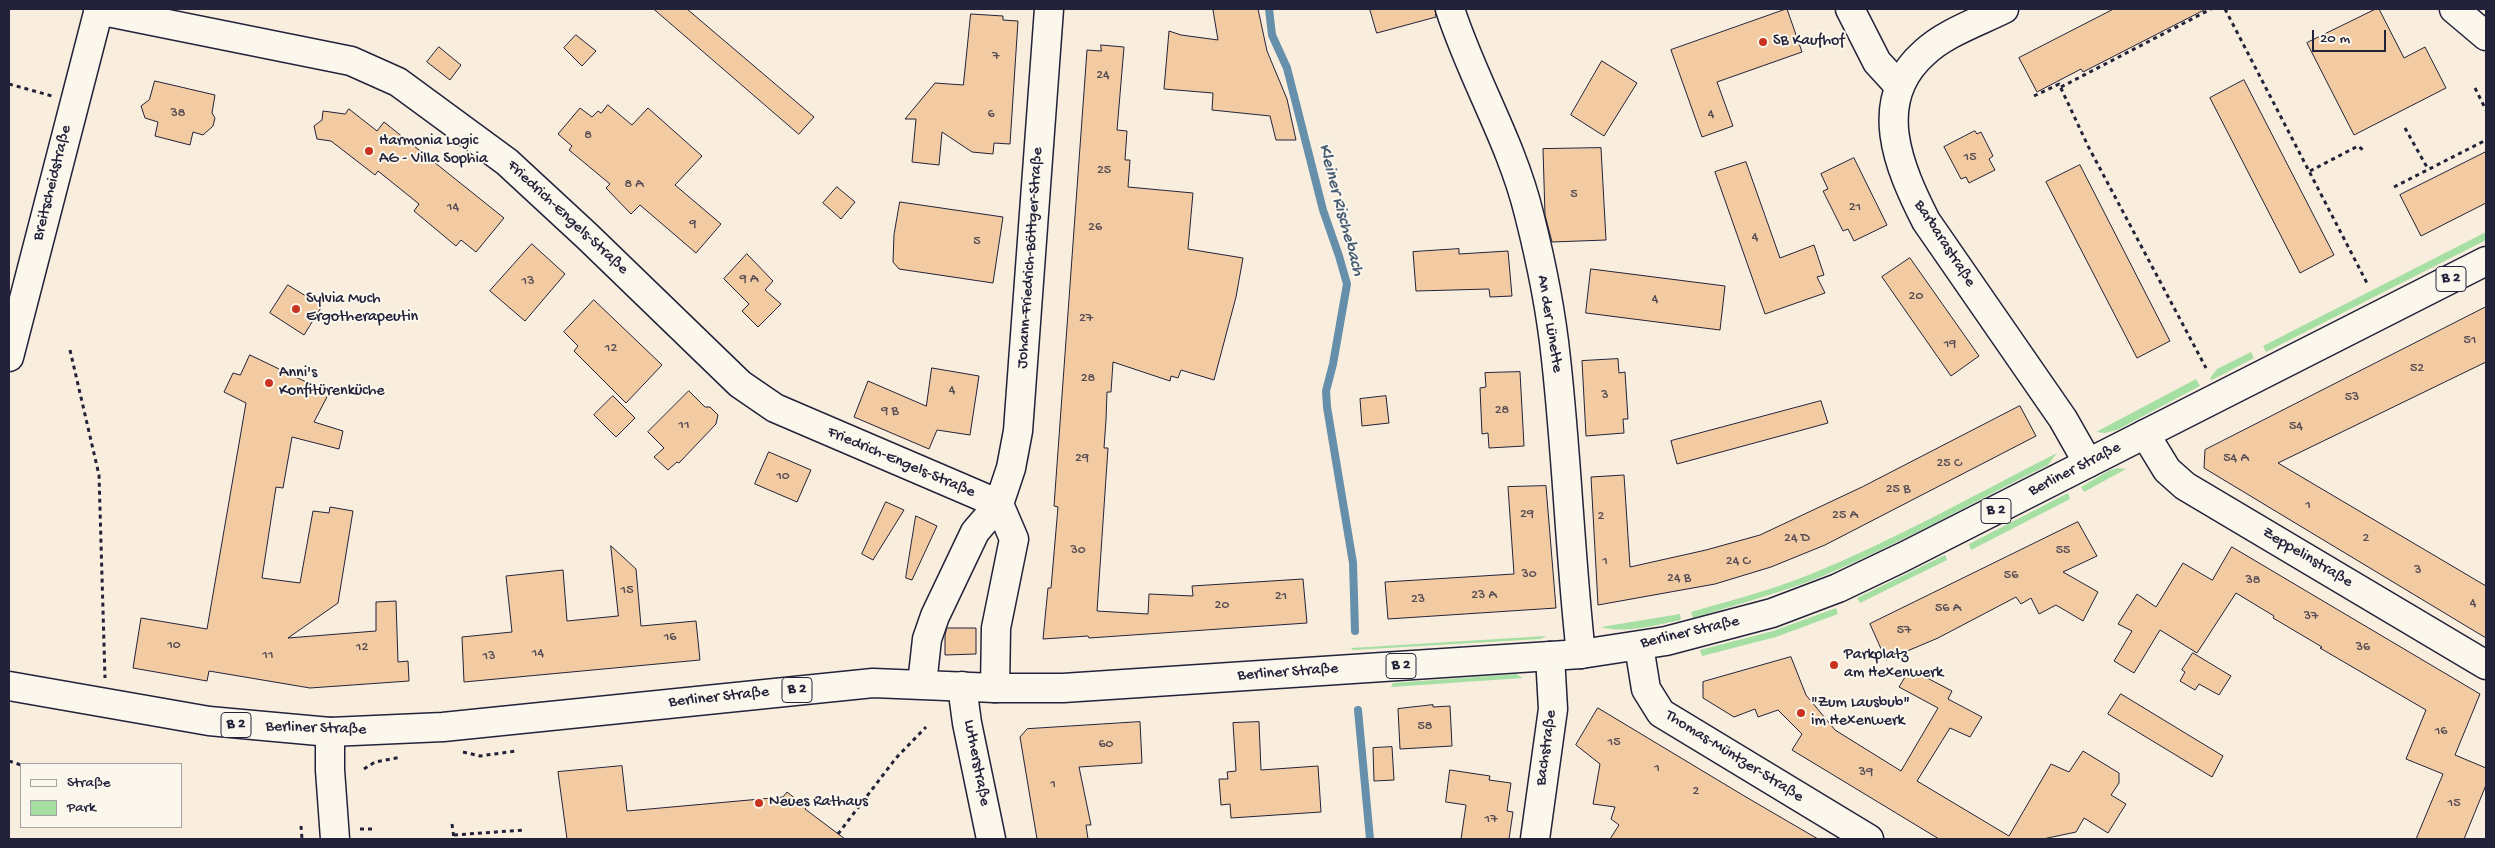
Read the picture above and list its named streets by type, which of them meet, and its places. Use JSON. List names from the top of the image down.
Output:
{
  "streets": {
    "street": [
      "Breitscheidstraße",
      "Friedrich-Engels-Straße",
      "Barbarastraße",
      "Johann-Friedrich-Böttger-Straße",
      "B 2",
      "An der Lünette",
      "Berliner Straße",
      "Zeppelinstraße",
      "Bachstraße",
      "Thomas-Müntzer-Straße",
      "Lutherstraße"
    ]
  },
  "crossings": [
    ["Breitscheidstraße", "Friedrich-Engels-Straße"],
    ["Friedrich-Engels-Straße", "Johann-Friedrich-Böttger-Straße"],
    ["Barbarastraße", "Berliner Straße"],
    ["Johann-Friedrich-Böttger-Straße", "Berliner Straße"],
    ["An der Lünette", "Berliner Straße"],
    ["Berliner Straße", "Zeppelinstraße"],
    ["Berliner Straße", "Bachstraße"],
    ["Berliner Straße", "Thomas-Müntzer-Straße"],
    ["Berliner Straße", "Lutherstraße"]
  ],
  "water": ["Kleiner Rischebach"],
  "places": [
    "SB Kaufhof",
    "Harmonia Logic AG - Villa Sophia",
    "Sylvia Much Ergotherapeutin",
    "Anni's Konfitürenküche",
    "Parkplatz am Hexenwerk",
    "\"Zum Lausbub\" im Hexenwerk",
    "Neues Rathaus"
  ],
  "house_numbers": [
    "7",
    "24",
    "38",
    "6",
    "4",
    "8",
    "15",
    "25",
    "8 A",
    "5",
    "14",
    "21",
    "9",
    "26",
    "4",
    "5",
    "9 A",
    "13",
    "20",
    "4",
    "27",
    "51",
    "19",
    "12",
    "52",
    "28",
    "4",
    "3",
    "53",
    "28",
    "9 B",
    "11",
    "54",
    "29",
    "54 A",
    "25 C",
    "10",
    "25 B",
    "1",
    "29",
    "25 A",
    "2",
    "24 D",
    "2",
    "30",
    "55",
    "1",
    "24 C",
    "3",
    "30",
    "56",
    "24 B",
    "38",
    "15",
    "23 A",
    "21",
    "23",
    "4",
    "20",
    "56 A",
    "37",
    "57",
    "16",
    "10",
    "12",
    "36",
    "14",
    "11",
    "13",
    "58",
    "16",
    "15",
    "60",
    "1",
    "39",
    "1",
    "2",
    "15",
    "17"
  ],
  "legend": ["Straße", "Park"],
  "scale_bar": "20 m"
}
